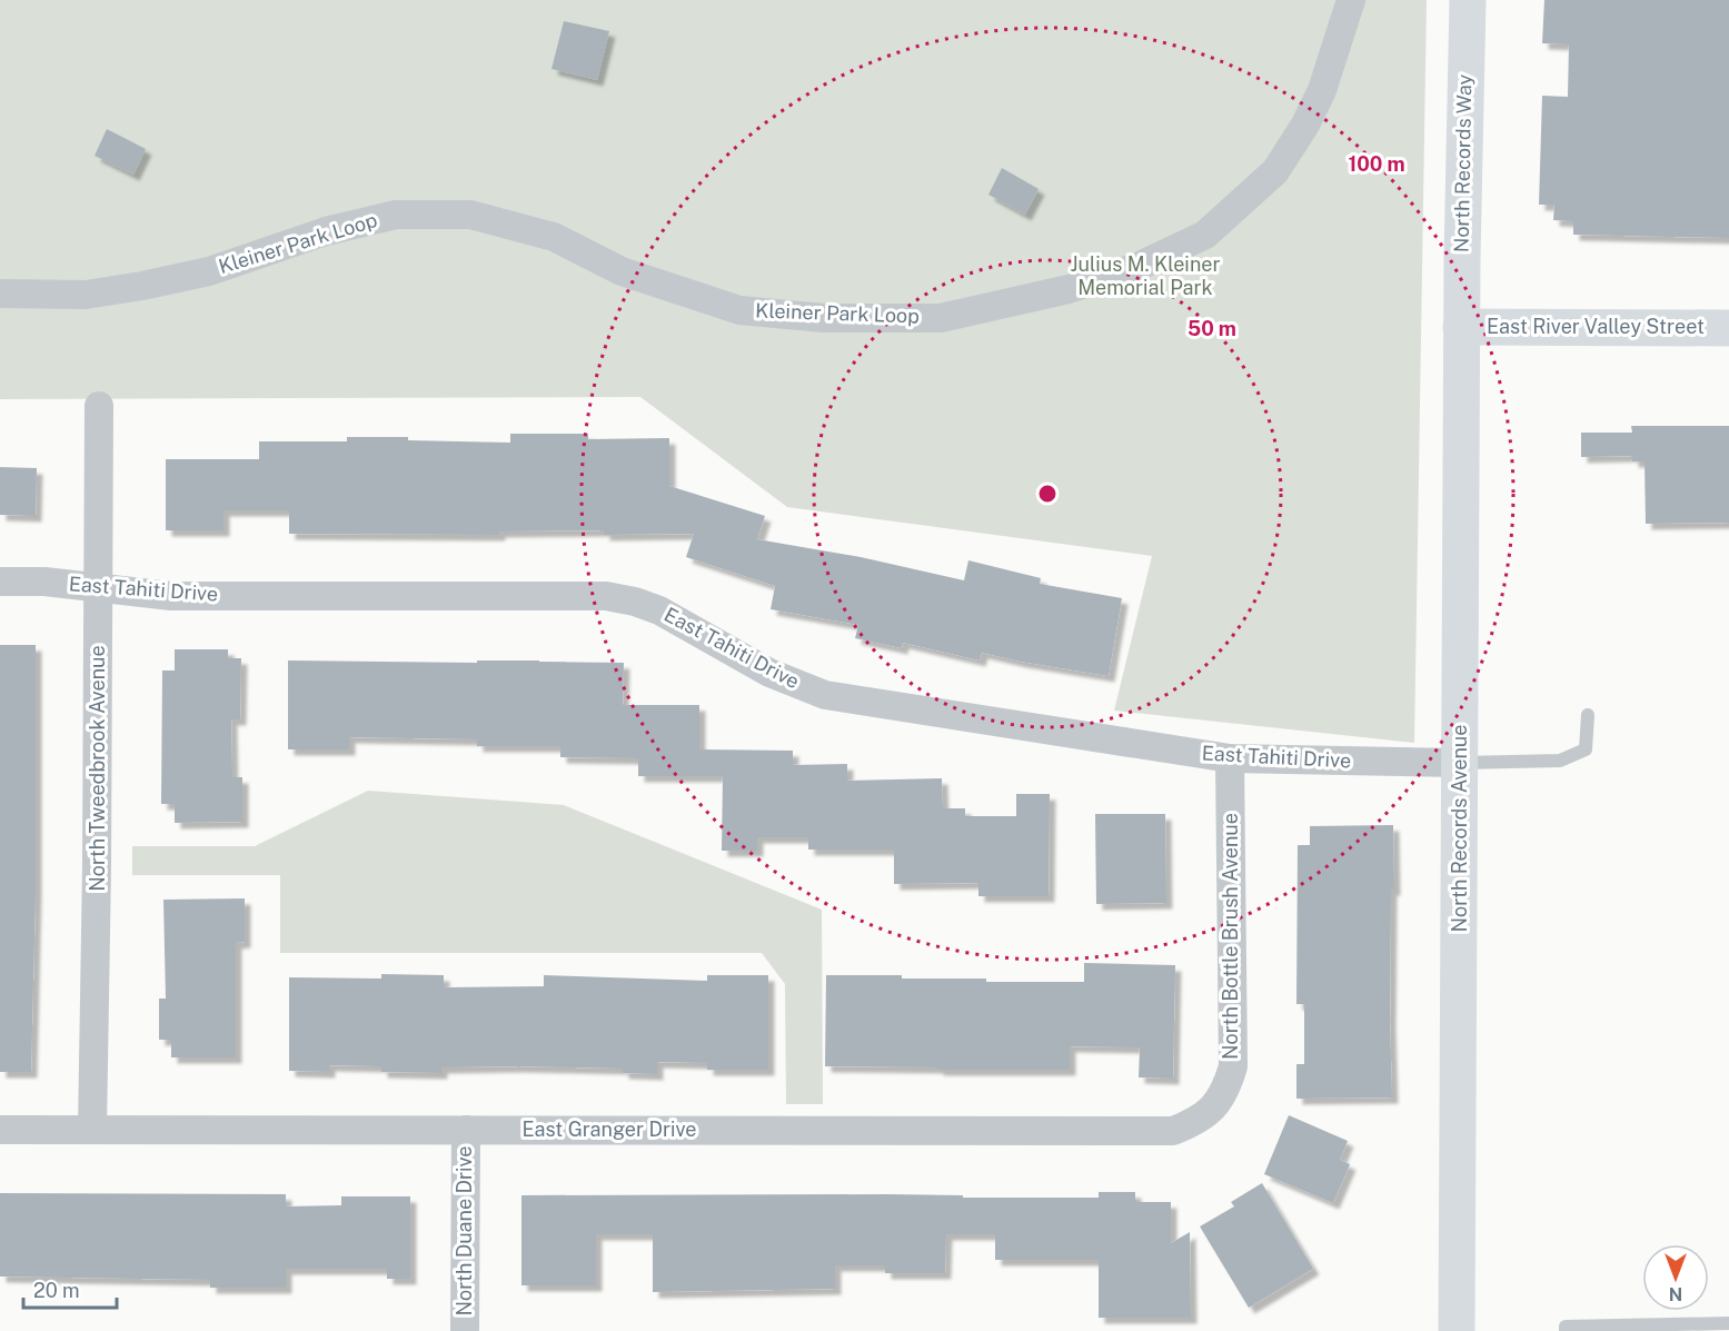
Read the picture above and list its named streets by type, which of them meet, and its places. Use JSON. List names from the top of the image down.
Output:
{
  "streets": {
    "street": [
      "North Records Way",
      "Kleiner Park Loop",
      "East River Valley Street",
      "East Tahiti Drive",
      "North Tweedbrook Avenue",
      "North Records Avenue",
      "North Bottle Brush Avenue",
      "East Granger Drive",
      "North Duane Drive"
    ]
  },
  "crossings": [
    ["North Records Way", "East River Valley Street"],
    ["North Records Way", "North Records Avenue"],
    ["East River Valley Street", "North Records Avenue"],
    ["East Tahiti Drive", "North Tweedbrook Avenue"],
    ["East Tahiti Drive", "North Records Avenue"],
    ["East Tahiti Drive", "North Bottle Brush Avenue"],
    ["North Tweedbrook Avenue", "East Granger Drive"],
    ["North Bottle Brush Avenue", "East Granger Drive"],
    ["East Granger Drive", "North Duane Drive"]
  ],
  "parks": ["Julius M. Kleiner Memorial Park"],
  "scale_bar": "20 m",
  "north": "bottom",
  "rings": ["100 m", "50 m"]
}
